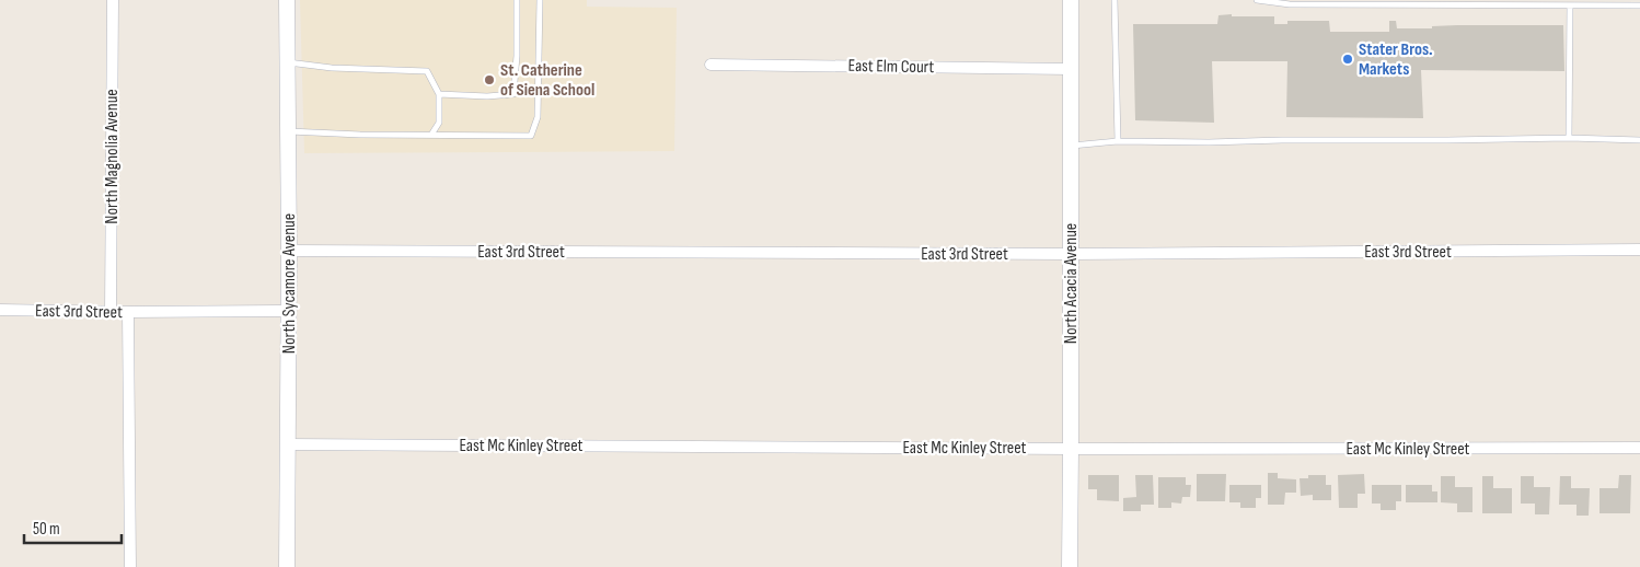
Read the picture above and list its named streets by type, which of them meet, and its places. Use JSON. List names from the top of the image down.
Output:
{
  "streets": {
    "street": [
      "East Elm Court",
      "North Magnolia Avenue",
      "East 3rd Street",
      "North Sycamore Avenue",
      "North Acacia Avenue",
      "East Mc Kinley Street"
    ]
  },
  "crossings": [
    ["East Elm Court", "North Acacia Avenue"],
    ["North Magnolia Avenue", "East 3rd Street"],
    ["East 3rd Street", "North Sycamore Avenue"],
    ["East 3rd Street", "North Acacia Avenue"],
    ["North Sycamore Avenue", "East Mc Kinley Street"],
    ["North Acacia Avenue", "East Mc Kinley Street"]
  ],
  "places": ["Stater Bros. Markets", "St. Catherine of Siena School"],
  "scale_bar": "50 m"
}
